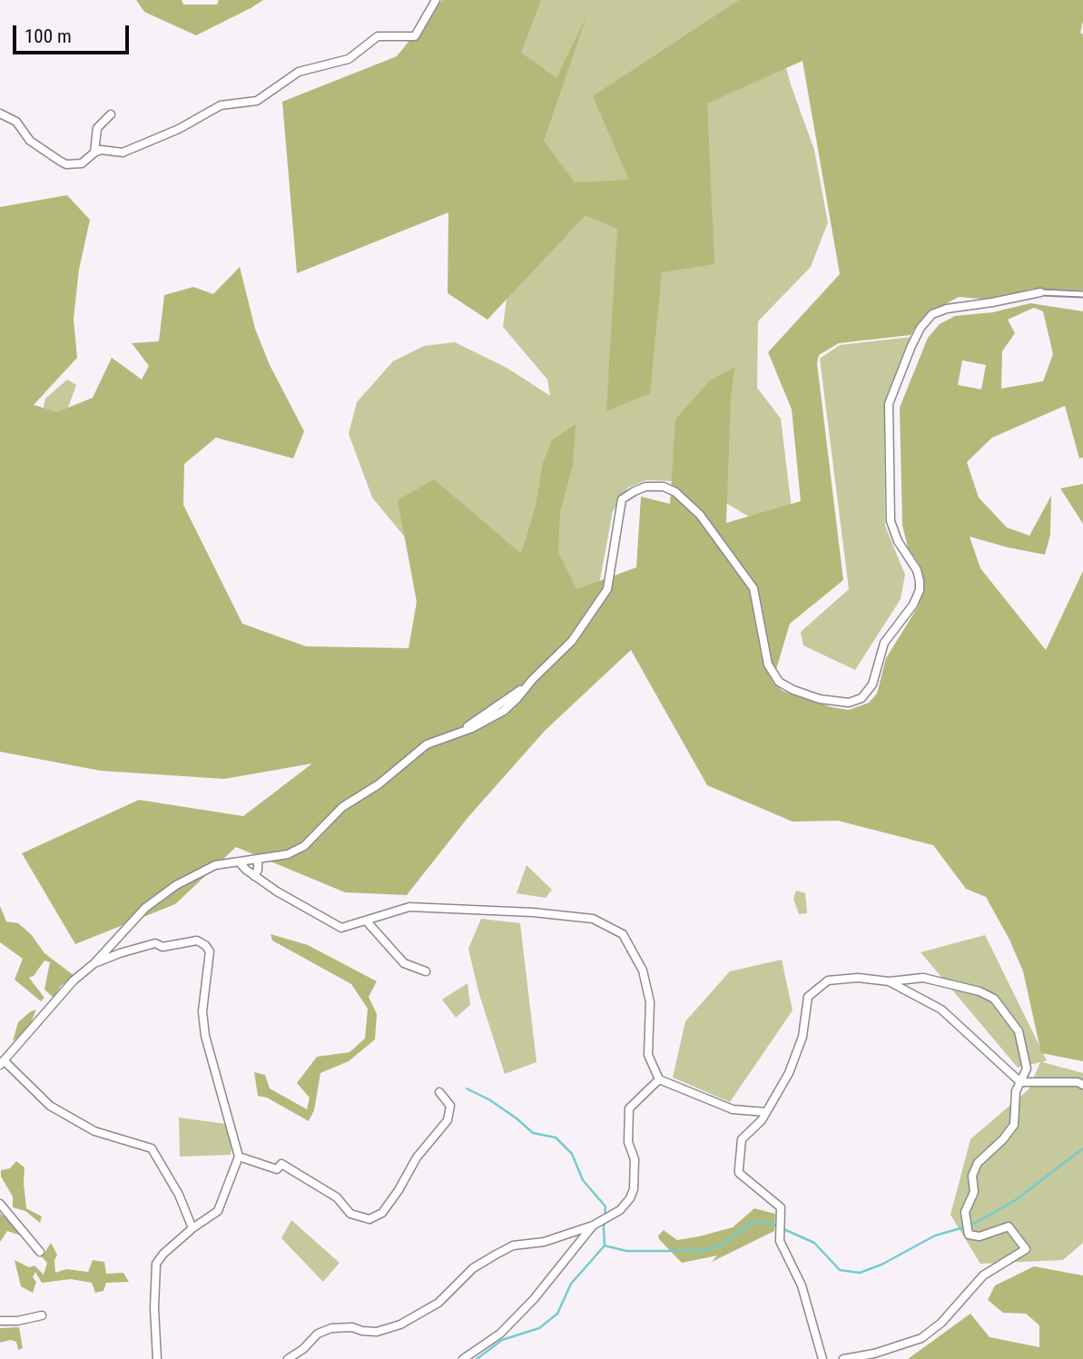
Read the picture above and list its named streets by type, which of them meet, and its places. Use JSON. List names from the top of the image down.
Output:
{
  "scale_bar": "100 m"
}
